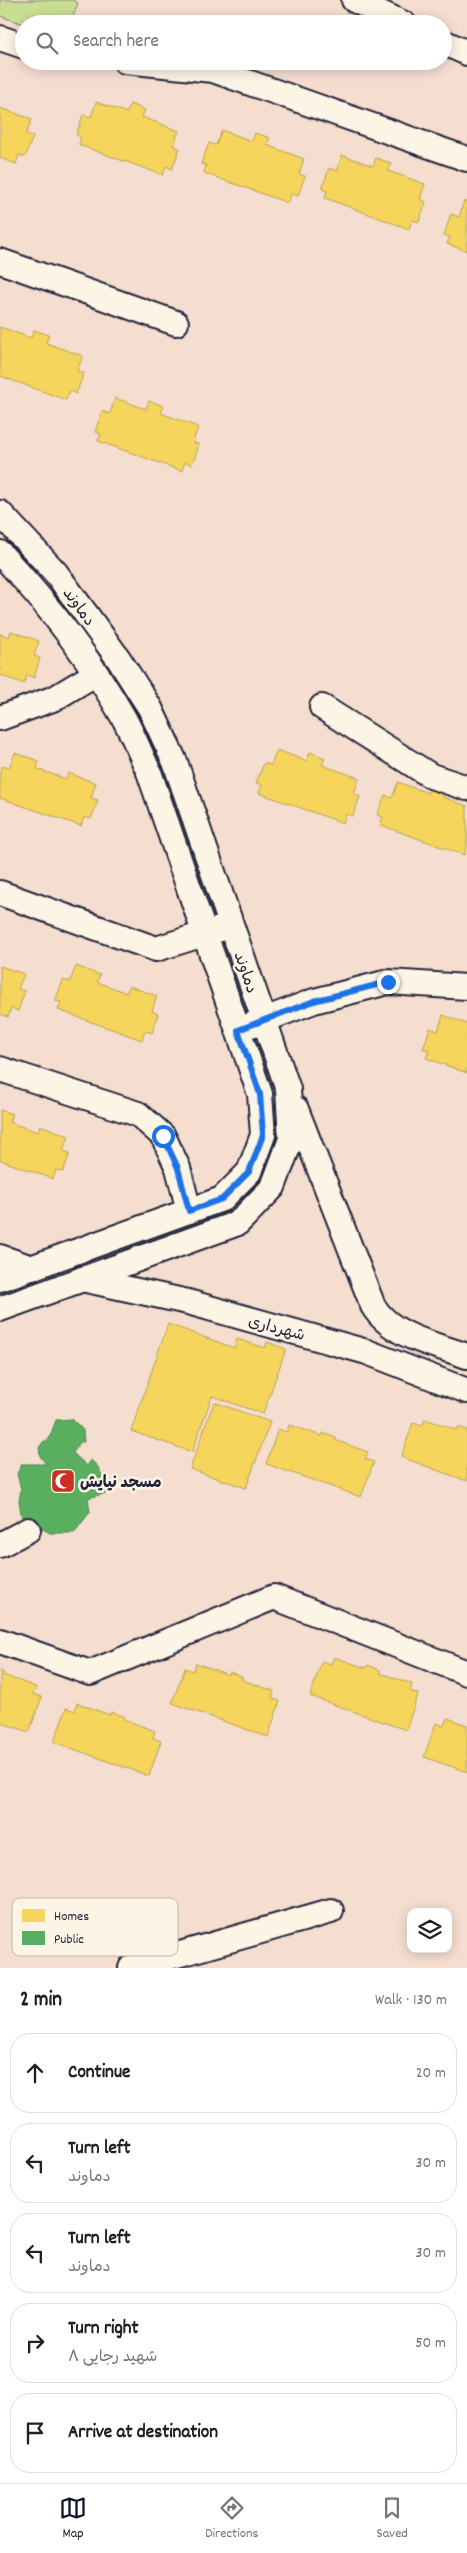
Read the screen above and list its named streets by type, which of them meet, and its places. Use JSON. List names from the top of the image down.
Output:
{
  "streets": {
    "street": ["دماوند", "شهرداری"]
  },
  "crossings": [
    ["دماوند", "شهرداری"]
  ],
  "places": {
    "mosque": ["مسجد نیایش"]
  },
  "legend": ["Homes", "Public"],
  "page": {
    "search": "Search here",
    "heading": ["2 min", "Walk · 130 m"],
    "list": [
      ["Continue", "20 m"],
      ["Turn left", "دماوند", "30 m"],
      ["Turn left", "دماوند", "30 m"],
      ["Turn right", "شهید رجایی ۸", "50 m"],
      "Arrive at destination"
    ],
    "nav": ["Map", "Directions", "Saved"]
  }
}
